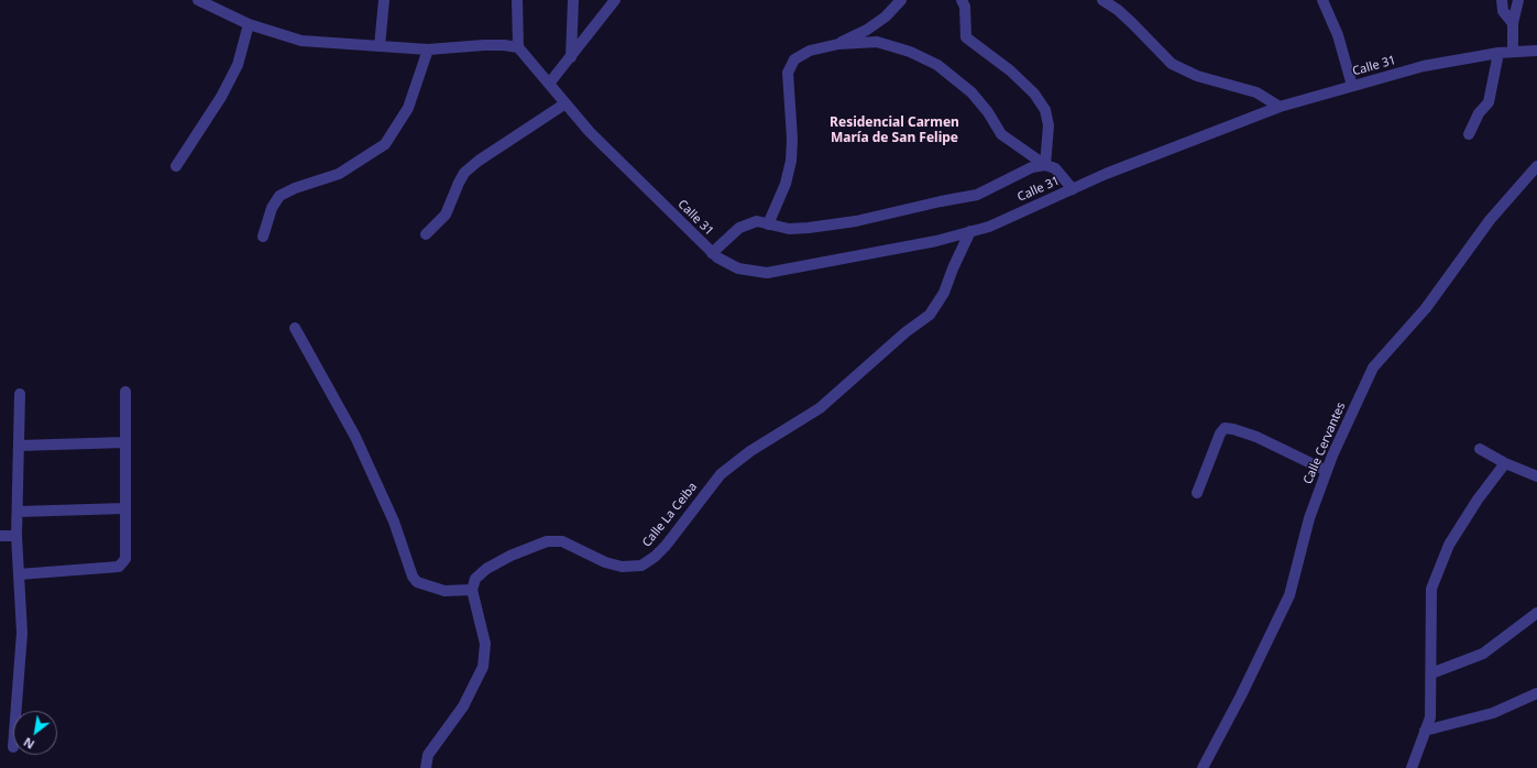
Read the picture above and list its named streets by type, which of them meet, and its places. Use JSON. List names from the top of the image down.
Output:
{
  "streets": {
    "street": ["Calle 31", "Calle Cervantes", "Calle La Ceiba"]
  },
  "crossings": [
    ["Calle 31", "Calle La Ceiba"]
  ],
  "districts": ["Residencial Carmen María de San Felipe"],
  "north": "bottom left"
}
